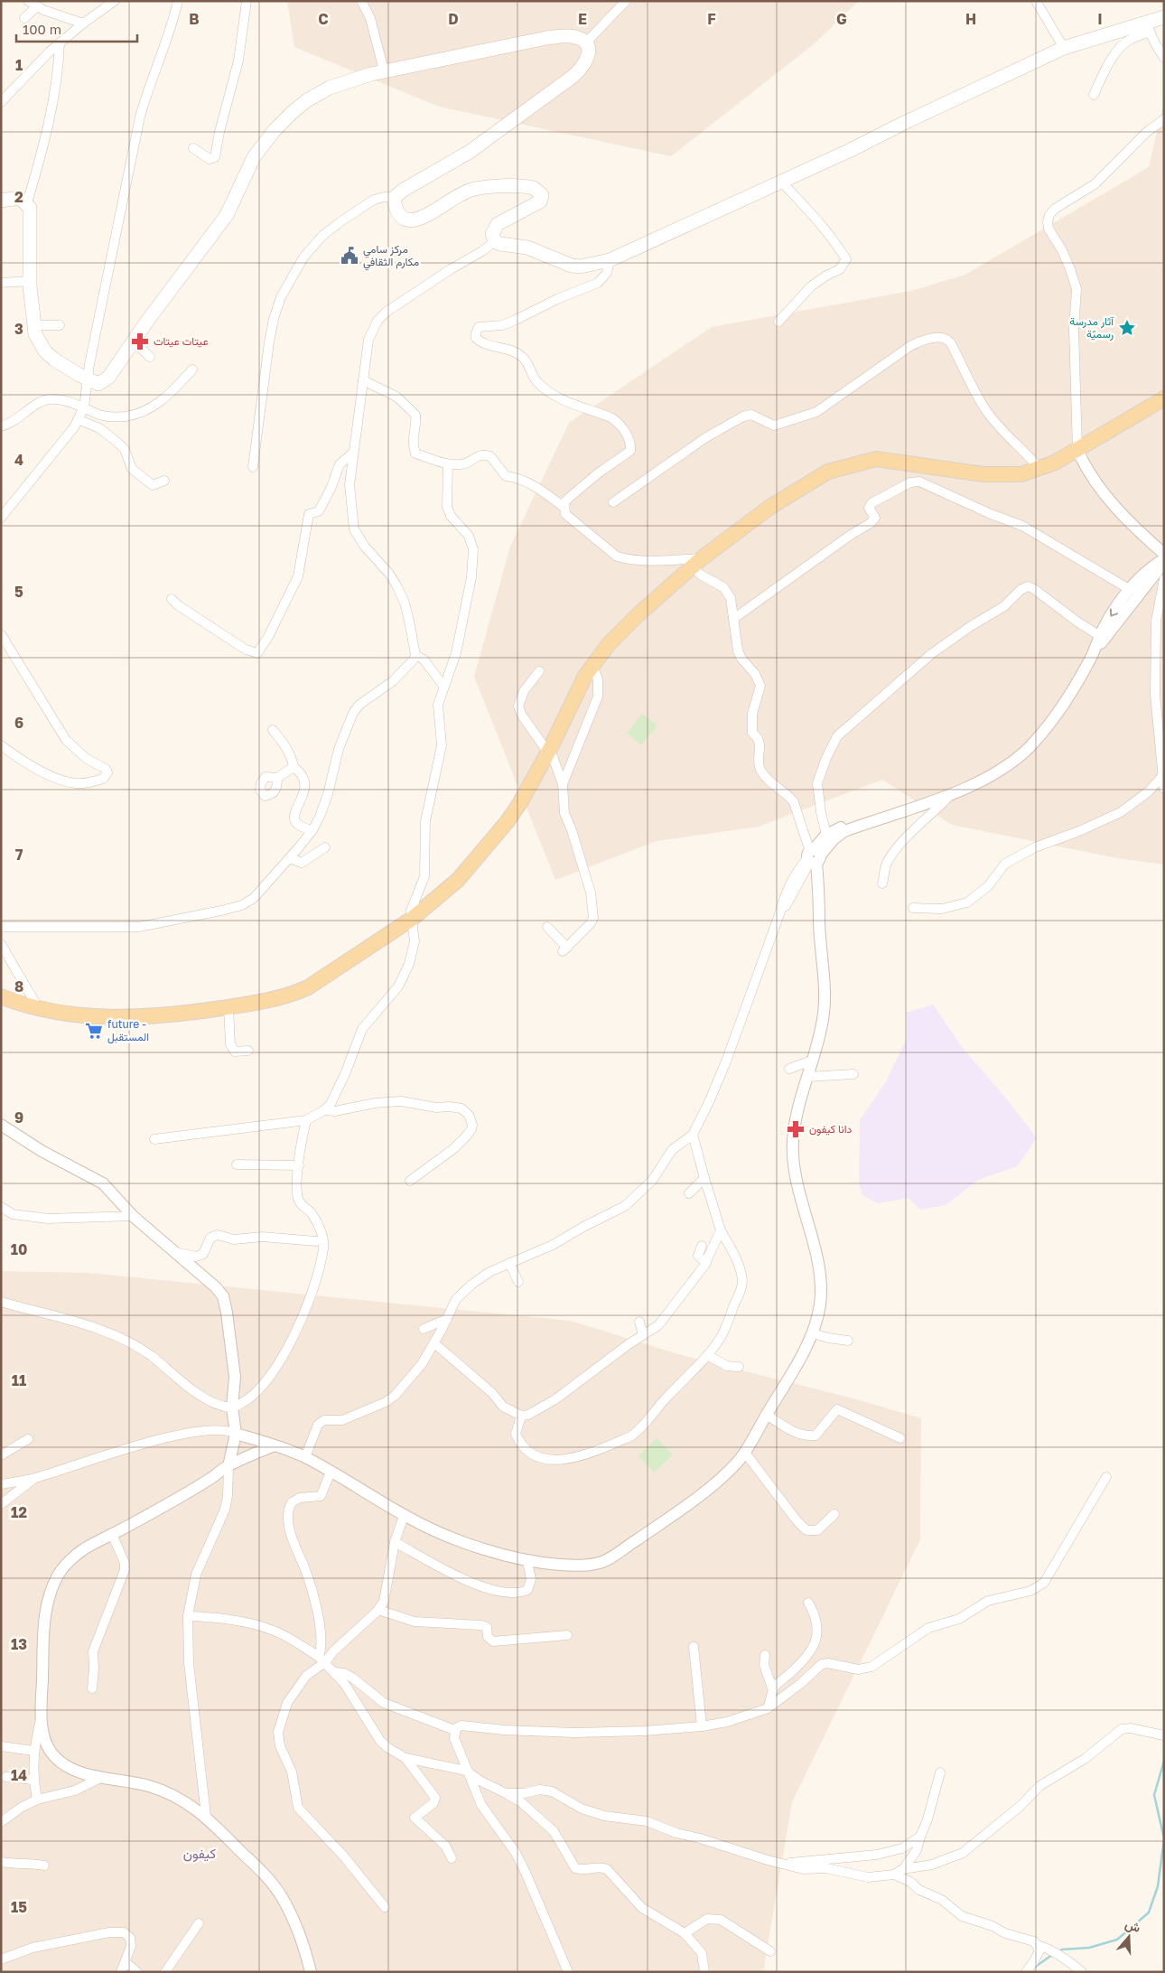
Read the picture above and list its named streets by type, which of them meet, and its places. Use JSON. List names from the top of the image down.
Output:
{
  "districts": ["كيفون"],
  "places": {
    "public building": ["مركز سامي مكارم الثقافي"],
    "place": ["آثار مدرسة رسميّة"],
    "pharmacy": ["عيتات عيتات", "دانا كيفون"],
    "supermarket": ["future - المستقبل"]
  },
  "scale_bar": "100 m",
  "north": "top",
  "grid": {
    "columns": [
      "B",
      "C",
      "D",
      "E",
      "F",
      "G",
      "H",
      "I"
    ],
    "rows": [
      "1",
      "2",
      "3",
      "4",
      "5",
      "6",
      "7",
      "8",
      "9",
      "10",
      "11",
      "12",
      "13",
      "14",
      "15"
    ]
  }
}
